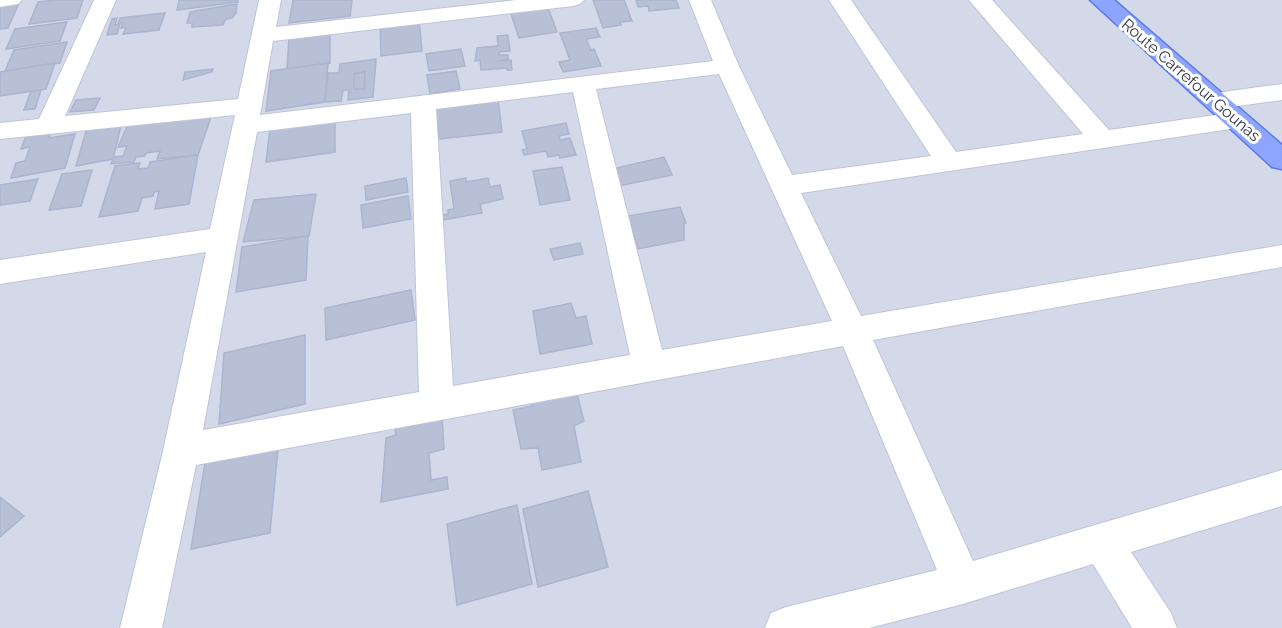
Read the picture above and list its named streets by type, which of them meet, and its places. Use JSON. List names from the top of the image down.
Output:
{
  "streets": {
    "main road": ["Route Carrefour Gounas"]
  }
}
